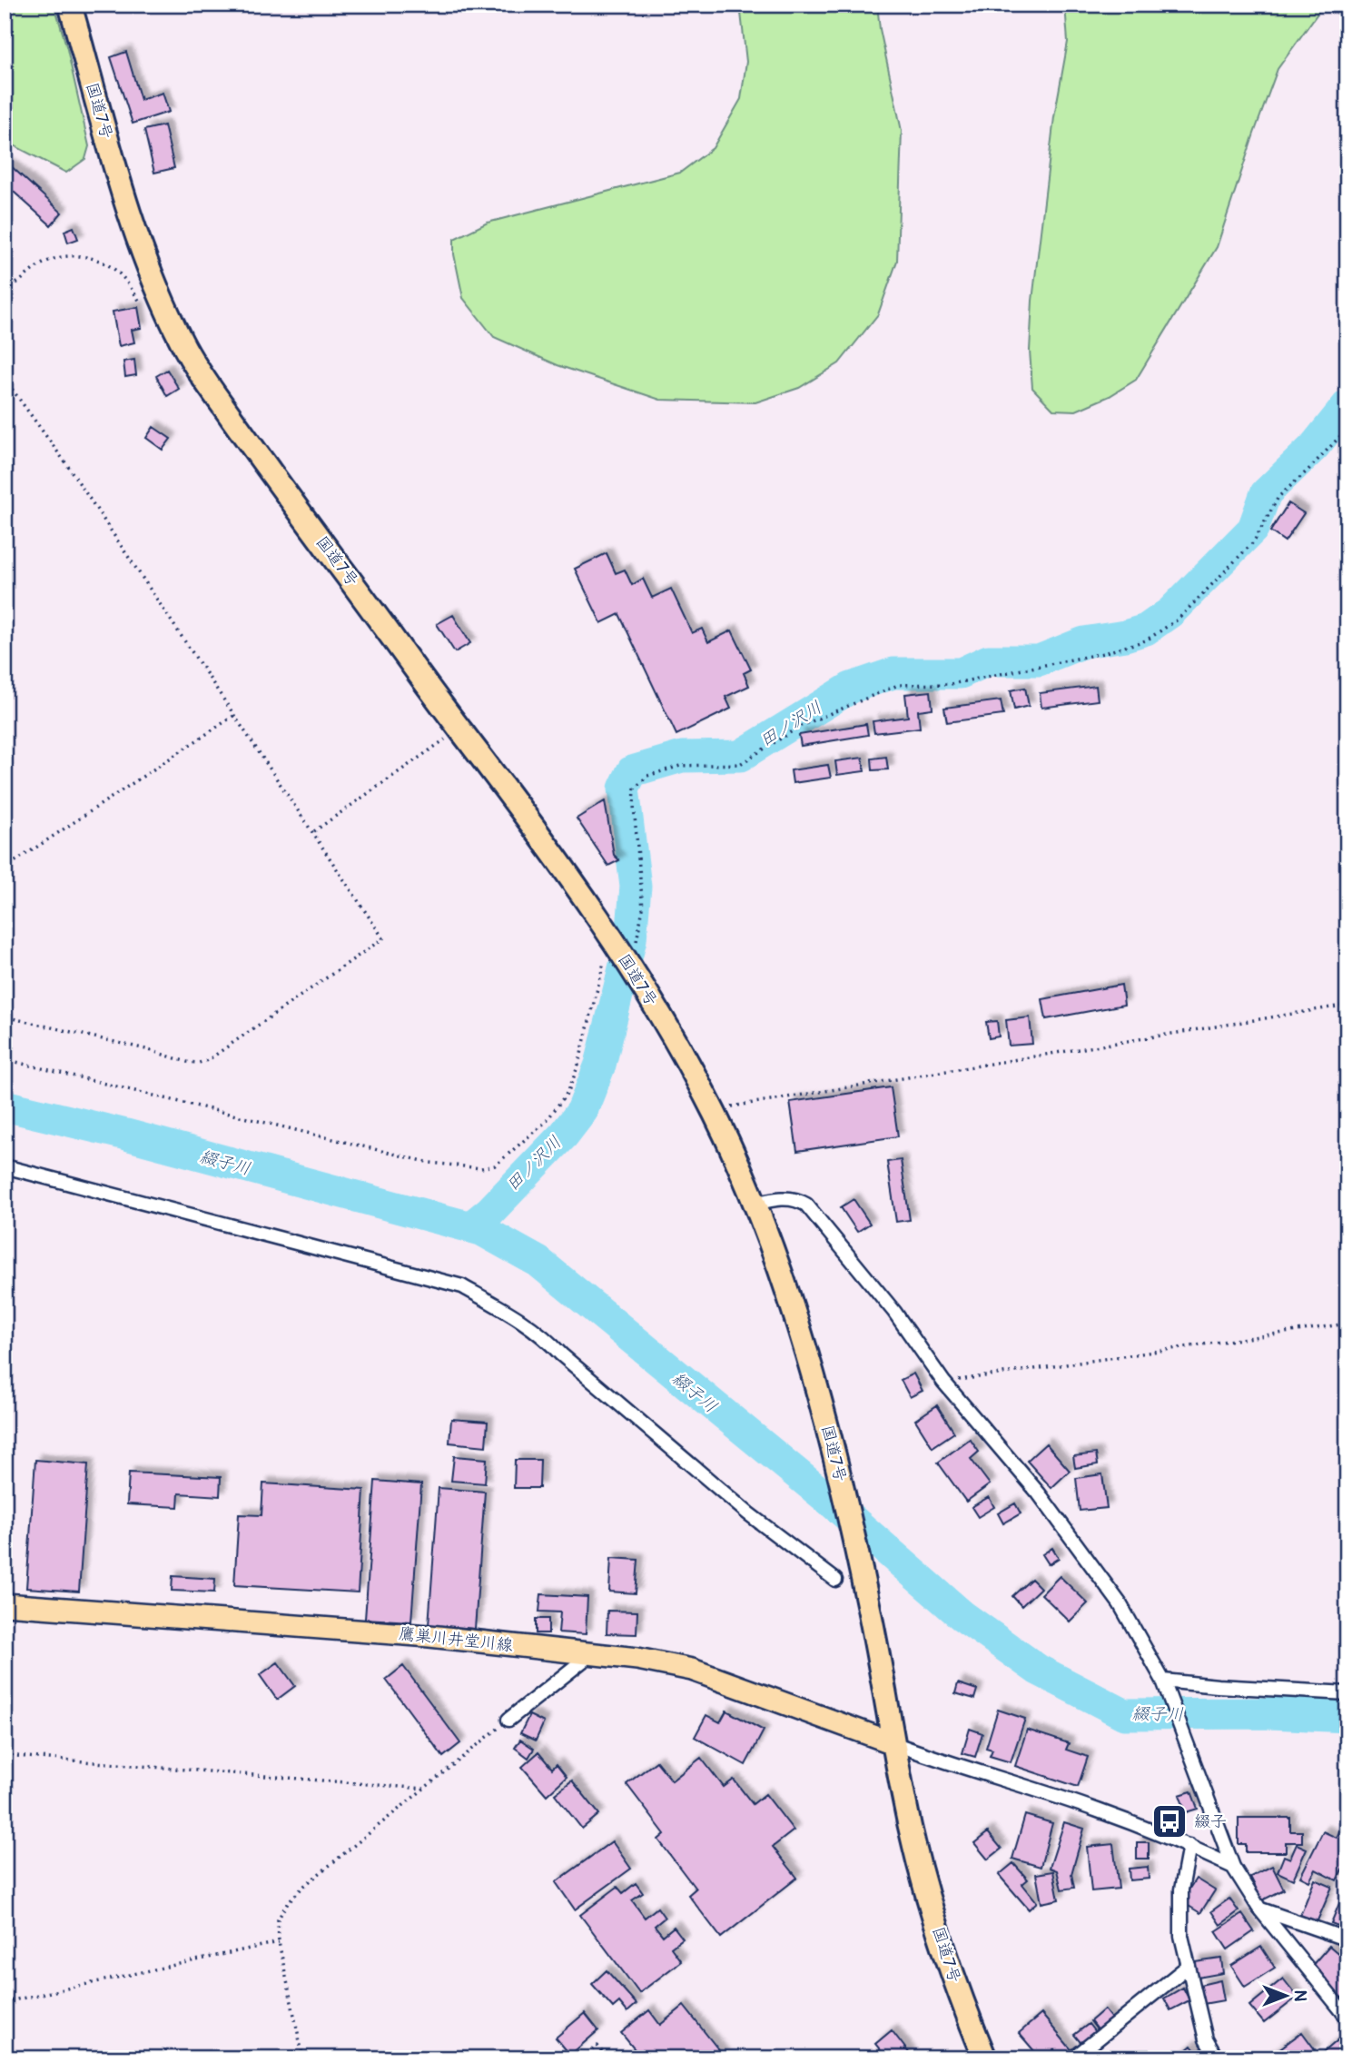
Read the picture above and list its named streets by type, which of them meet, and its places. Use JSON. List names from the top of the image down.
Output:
{
  "streets": {
    "highway": ["国道7号"],
    "main road": ["鷹巣川井堂川線"]
  },
  "crossings": [
    ["国道7号", "鷹巣川井堂川線"]
  ],
  "water": ["田ノ沢川", "綴子川"],
  "places": {
    "bus stop": ["綴子"]
  },
  "north": "right"
}
